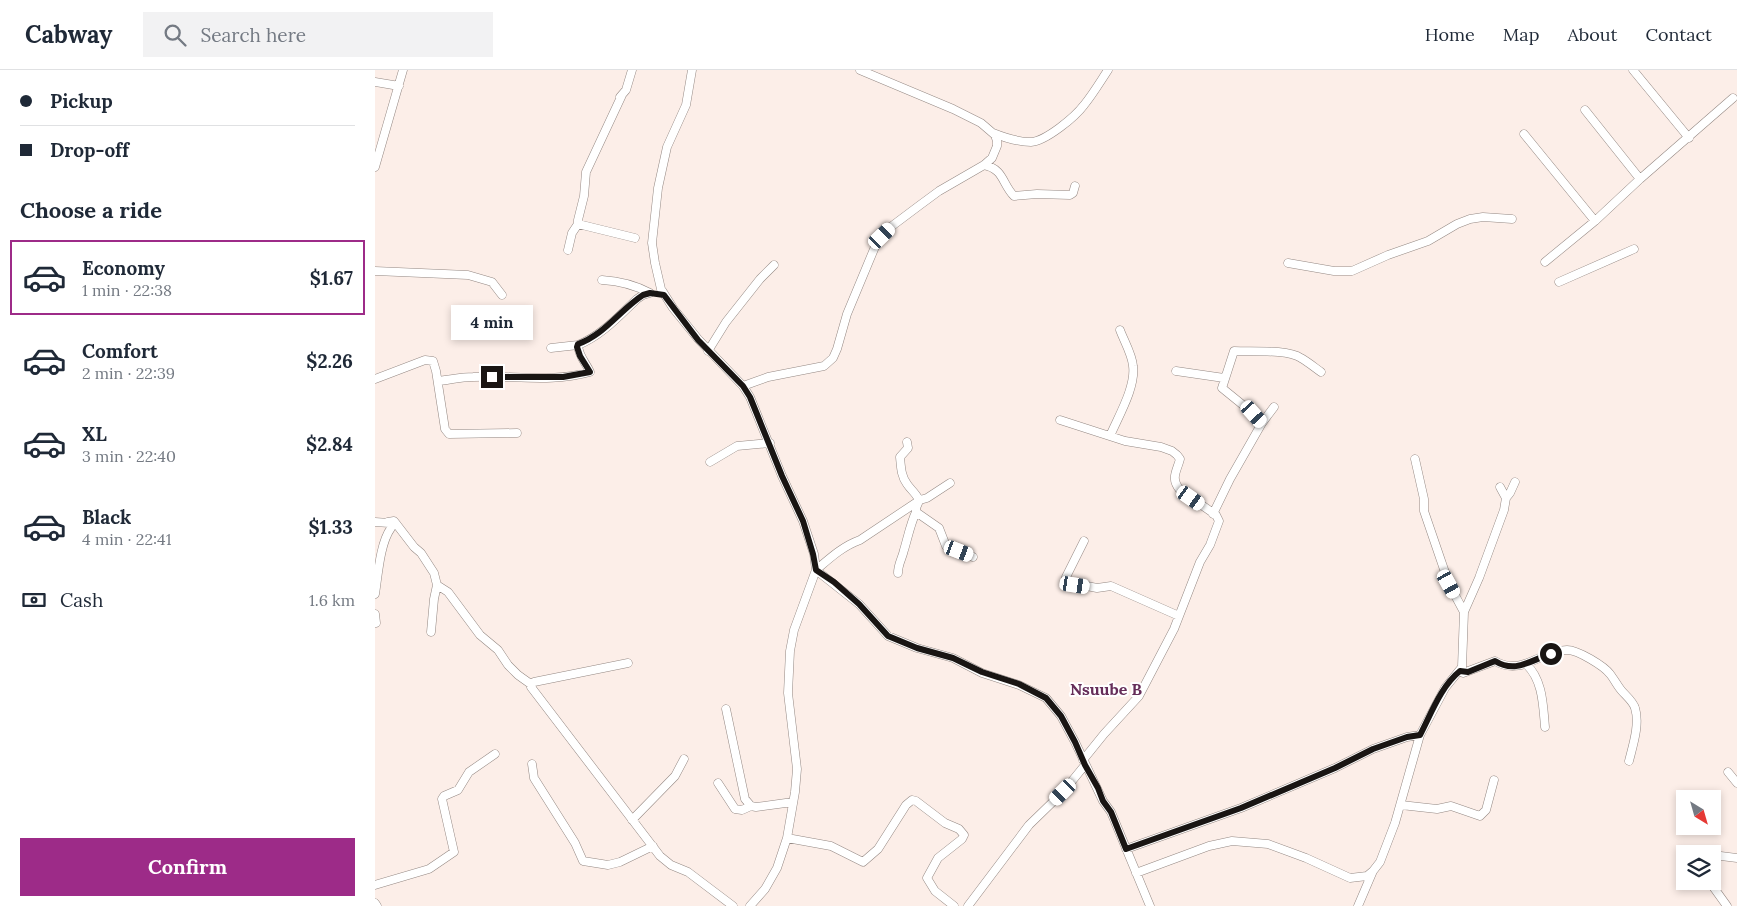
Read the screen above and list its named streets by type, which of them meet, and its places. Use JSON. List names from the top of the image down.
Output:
{
  "districts": ["Nsuube B"],
  "north": "bottom right",
  "page": {
    "header": "Cabway",
    "search": "Search here",
    "nav": [
      "Home",
      "Map",
      "About",
      "Contact"
    ],
    "banner": ["Pickup", "Drop-off"],
    "heading": "Choose a ride",
    "list": [
      {
        "name": "Economy",
        "note": "1 min · 22:38",
        "value": "$1.67"
      },
      {
        "name": "Comfort",
        "note": "2 min · 22:39",
        "value": "$2.26"
      },
      {
        "name": "XL",
        "note": "3 min · 22:40",
        "value": "$2.84"
      },
      {
        "name": "Black",
        "note": "4 min · 22:41",
        "value": "$1.33"
      }
    ],
    "bubble": "4 min",
    "pay": ["Cash", "1.6 km"],
    "buttons": "Confirm"
  }
}
